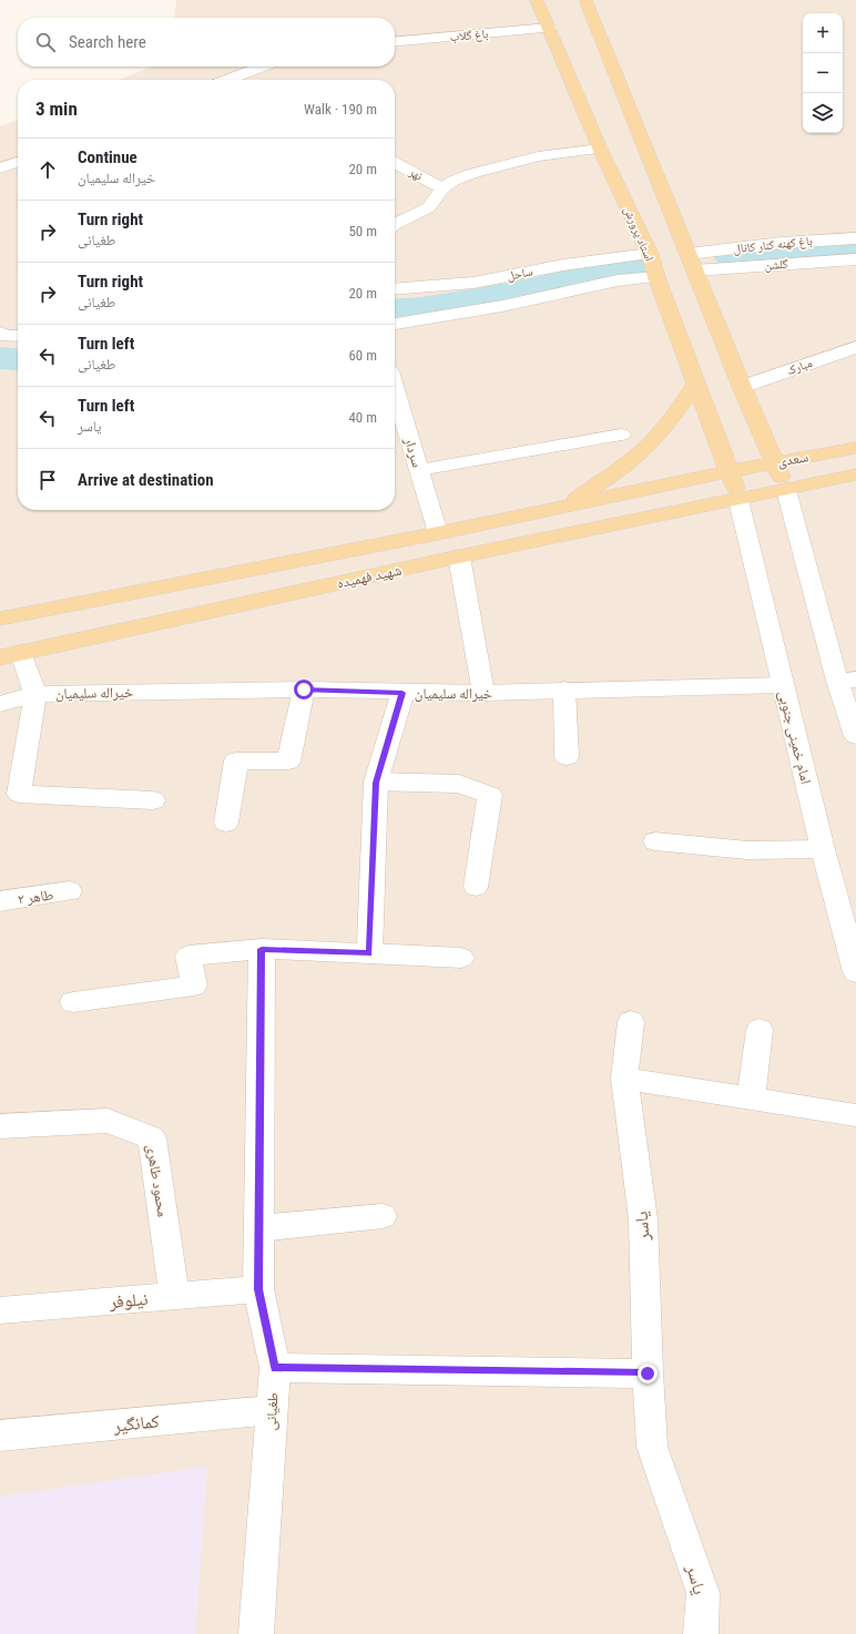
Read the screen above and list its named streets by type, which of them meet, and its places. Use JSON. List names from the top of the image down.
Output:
{
  "streets": {
    "main road": ["استاد پرورش", "سعدی", "شهید فهمیده"],
    "street": [
      "باغ گلاب",
      "نهر",
      "باغ کهنه کنار کانال",
      "گلشن",
      "ساحل",
      "مبارک",
      "سردار",
      "خیراله سلیمیان",
      "امام خمینی جنوبی",
      "طاهر ۲",
      "محمود طاهری",
      "یاسر",
      "نیلوفر",
      "طغیانی",
      "کمانگیر"
    ]
  },
  "crossings": [
    ["باغ گلاب", "استاد پرورش"],
    ["استاد پرورش", "ساحل"],
    ["استاد پرورش", "سعدی"],
    ["استاد پرورش", "شهید فهمیده"],
    ["استاد پرورش", "امام خمینی جنوبی"],
    ["سردار", "شهید فهمیده"],
    ["سعدی", "شهید فهمیده"],
    ["سعدی", "امام خمینی جنوبی"],
    ["شهید فهمیده", "خیراله سلیمیان"],
    ["شهید فهمیده", "امام خمینی جنوبی"],
    ["خیراله سلیمیان", "امام خمینی جنوبی"],
    ["محمود طاهری", "نیلوفر"],
    ["نیلوفر", "طغیانی"],
    ["طغیانی", "کمانگیر"]
  ],
  "page": {
    "map_buttons": ["+", "−"],
    "search": "Search here",
    "heading": ["3 min", "Walk · 190 m"],
    "list": [
      ["Continue", "خیراله سلیمیان", "20 m"],
      ["Turn right", "طغیانی", "50 m"],
      ["Turn right", "طغیانی", "20 m"],
      ["Turn left", "طغیانی", "60 m"],
      ["Turn left", "یاسر", "40 m"],
      "Arrive at destination"
    ]
  }
}
